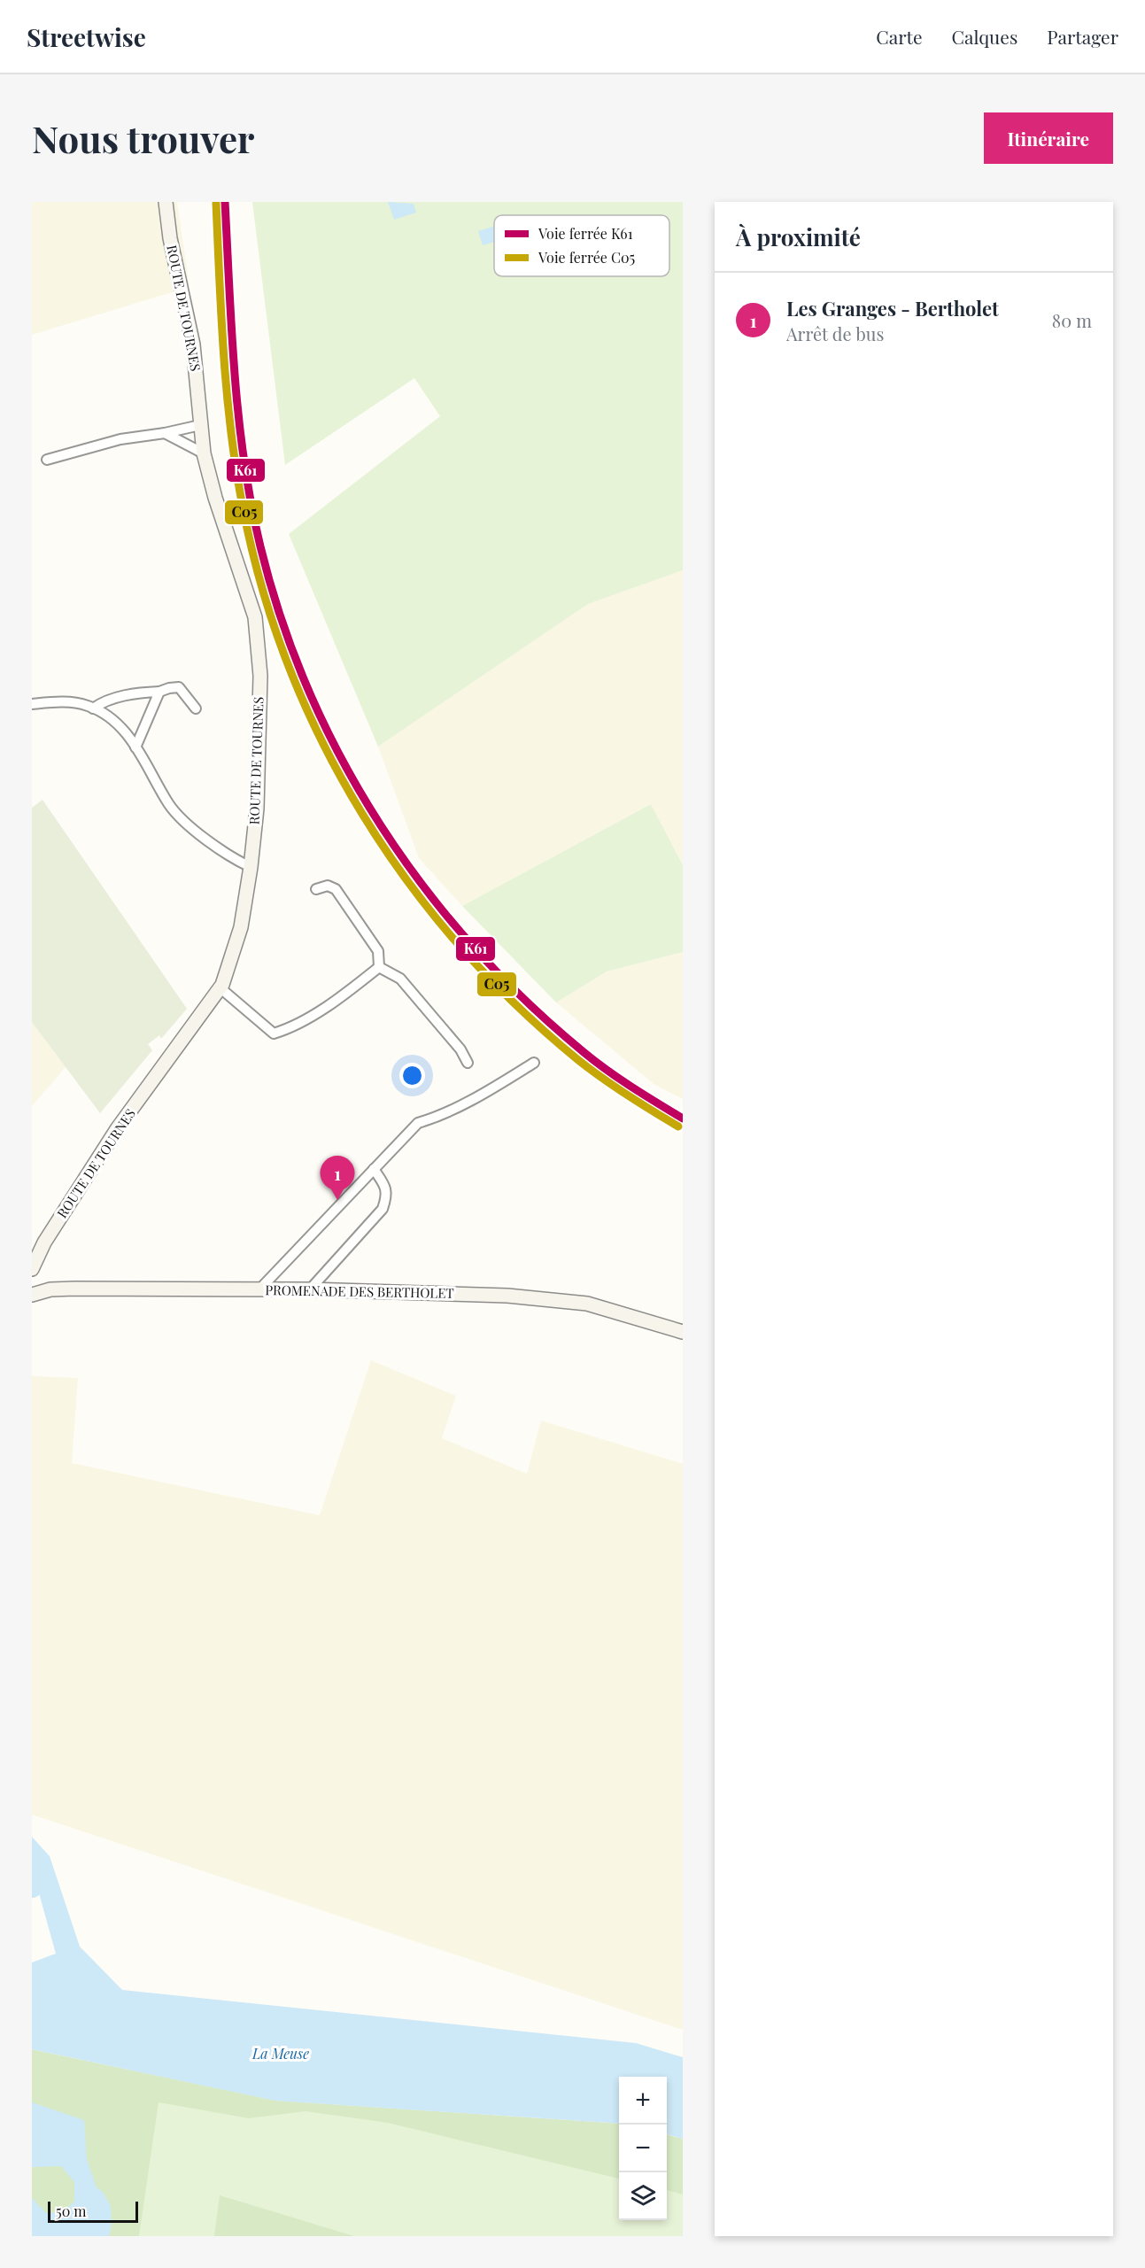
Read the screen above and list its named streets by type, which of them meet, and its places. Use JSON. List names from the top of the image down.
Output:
{
  "streets": {
    "main road": ["ROUTE DE TOURNES", "PROMENADE DES BERTHOLET"]
  },
  "water": ["La Meuse"],
  "lines": ["rail line K61", "rail line C05"],
  "legend": ["Voie ferrée K61", "Voie ferrée C05"],
  "scale_bar": "50 m",
  "page": {
    "header": "Streetwise",
    "nav": ["Carte", "Calques", "Partager"],
    "buttons": "Itinéraire",
    "title": "Nous trouver",
    "heading": "À proximité",
    "list": [
      {
        "mark": "1",
        "name": "Les Granges - Bertholet",
        "note": "Arrêt de bus",
        "value": "80 m"
      }
    ],
    "pins": "1",
    "map_buttons": ["+", "−"],
    "scale": "50 m"
  }
}
